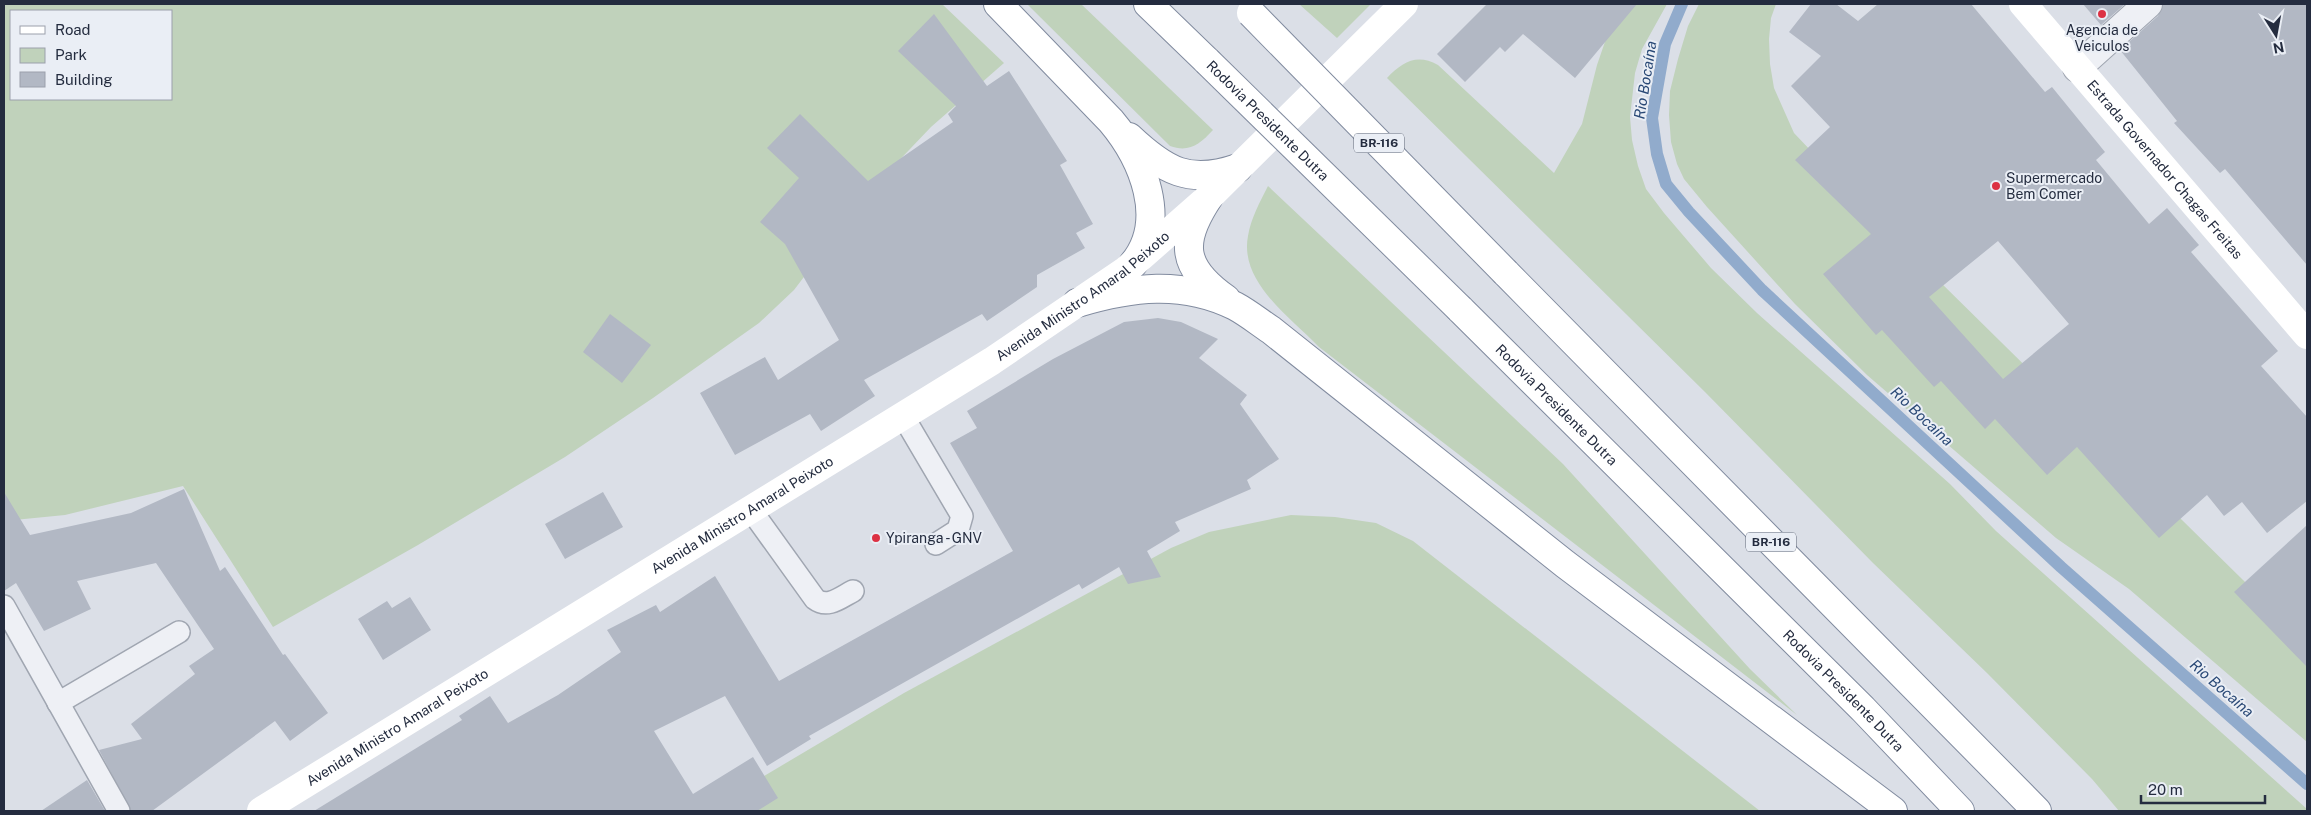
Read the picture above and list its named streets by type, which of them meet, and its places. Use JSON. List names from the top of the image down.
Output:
{
  "streets": {
    "main road": [
      "Rodovia Presidente Dutra",
      "BR-116",
      "Estrada Governador Chagas Freitas",
      "Avenida Ministro Amaral Peixoto"
    ]
  },
  "water": ["Rio Bocaína"],
  "places": ["Agencia de Veiculos", "Supermercado Bem Comer", "Ypiranga - GNV"],
  "legend": ["Road", "Park", "Building"],
  "scale_bar": "20 m",
  "north": "bottom"
}
